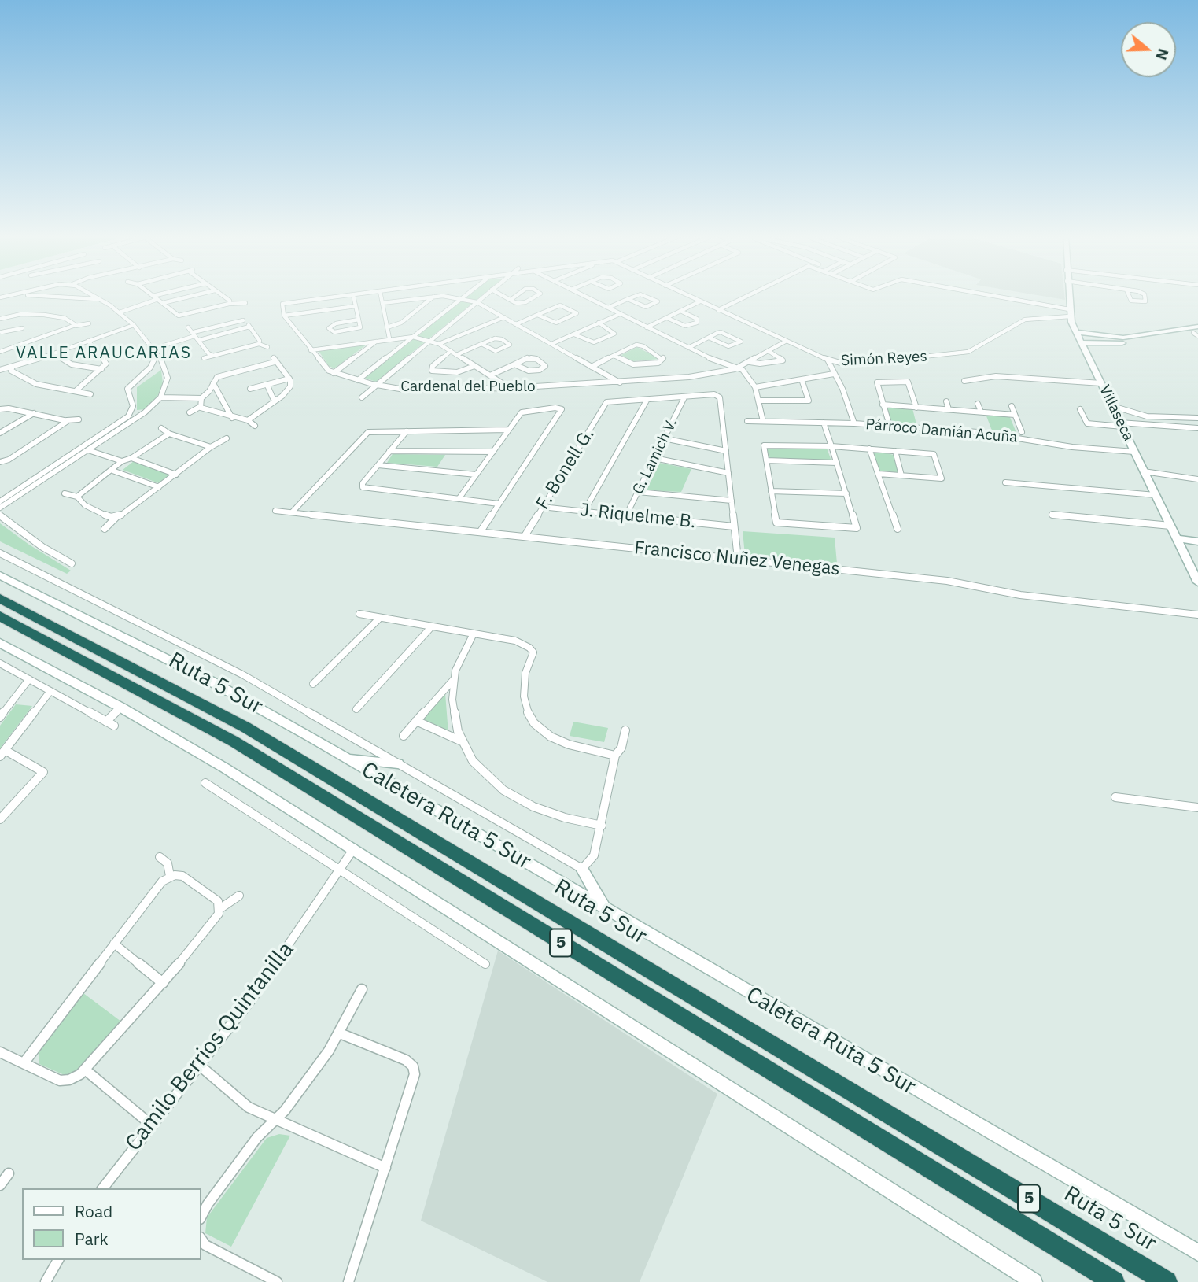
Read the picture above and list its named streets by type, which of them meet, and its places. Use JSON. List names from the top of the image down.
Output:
{
  "streets": {
    "highway": ["Ruta 5 Sur", "5"],
    "main road": ["Villaseca", "Caletera Ruta 5 Sur"],
    "street": [
      "Simón Reyes",
      "Cardenal del Pueblo",
      "Párroco Damián Acuña",
      "G. Lamich V.",
      "F. Bonell G.",
      "J. Riquelme B.",
      "Francisco Nuñez Venegas",
      "Camilo Berrios Quintanilla"
    ]
  },
  "crossings": [
    ["Simón Reyes", "Cardenal del Pueblo"],
    ["Simón Reyes", "Villaseca"],
    ["Villaseca", "Párroco Damián Acuña"],
    ["G. Lamich V.", "J. Riquelme B."],
    ["F. Bonell G.", "J. Riquelme B."],
    ["F. Bonell G.", "Francisco Nuñez Venegas"]
  ],
  "districts": ["VALLE ARAUCARIAS"],
  "legend": ["Road", "Park"],
  "north": "right"
}
